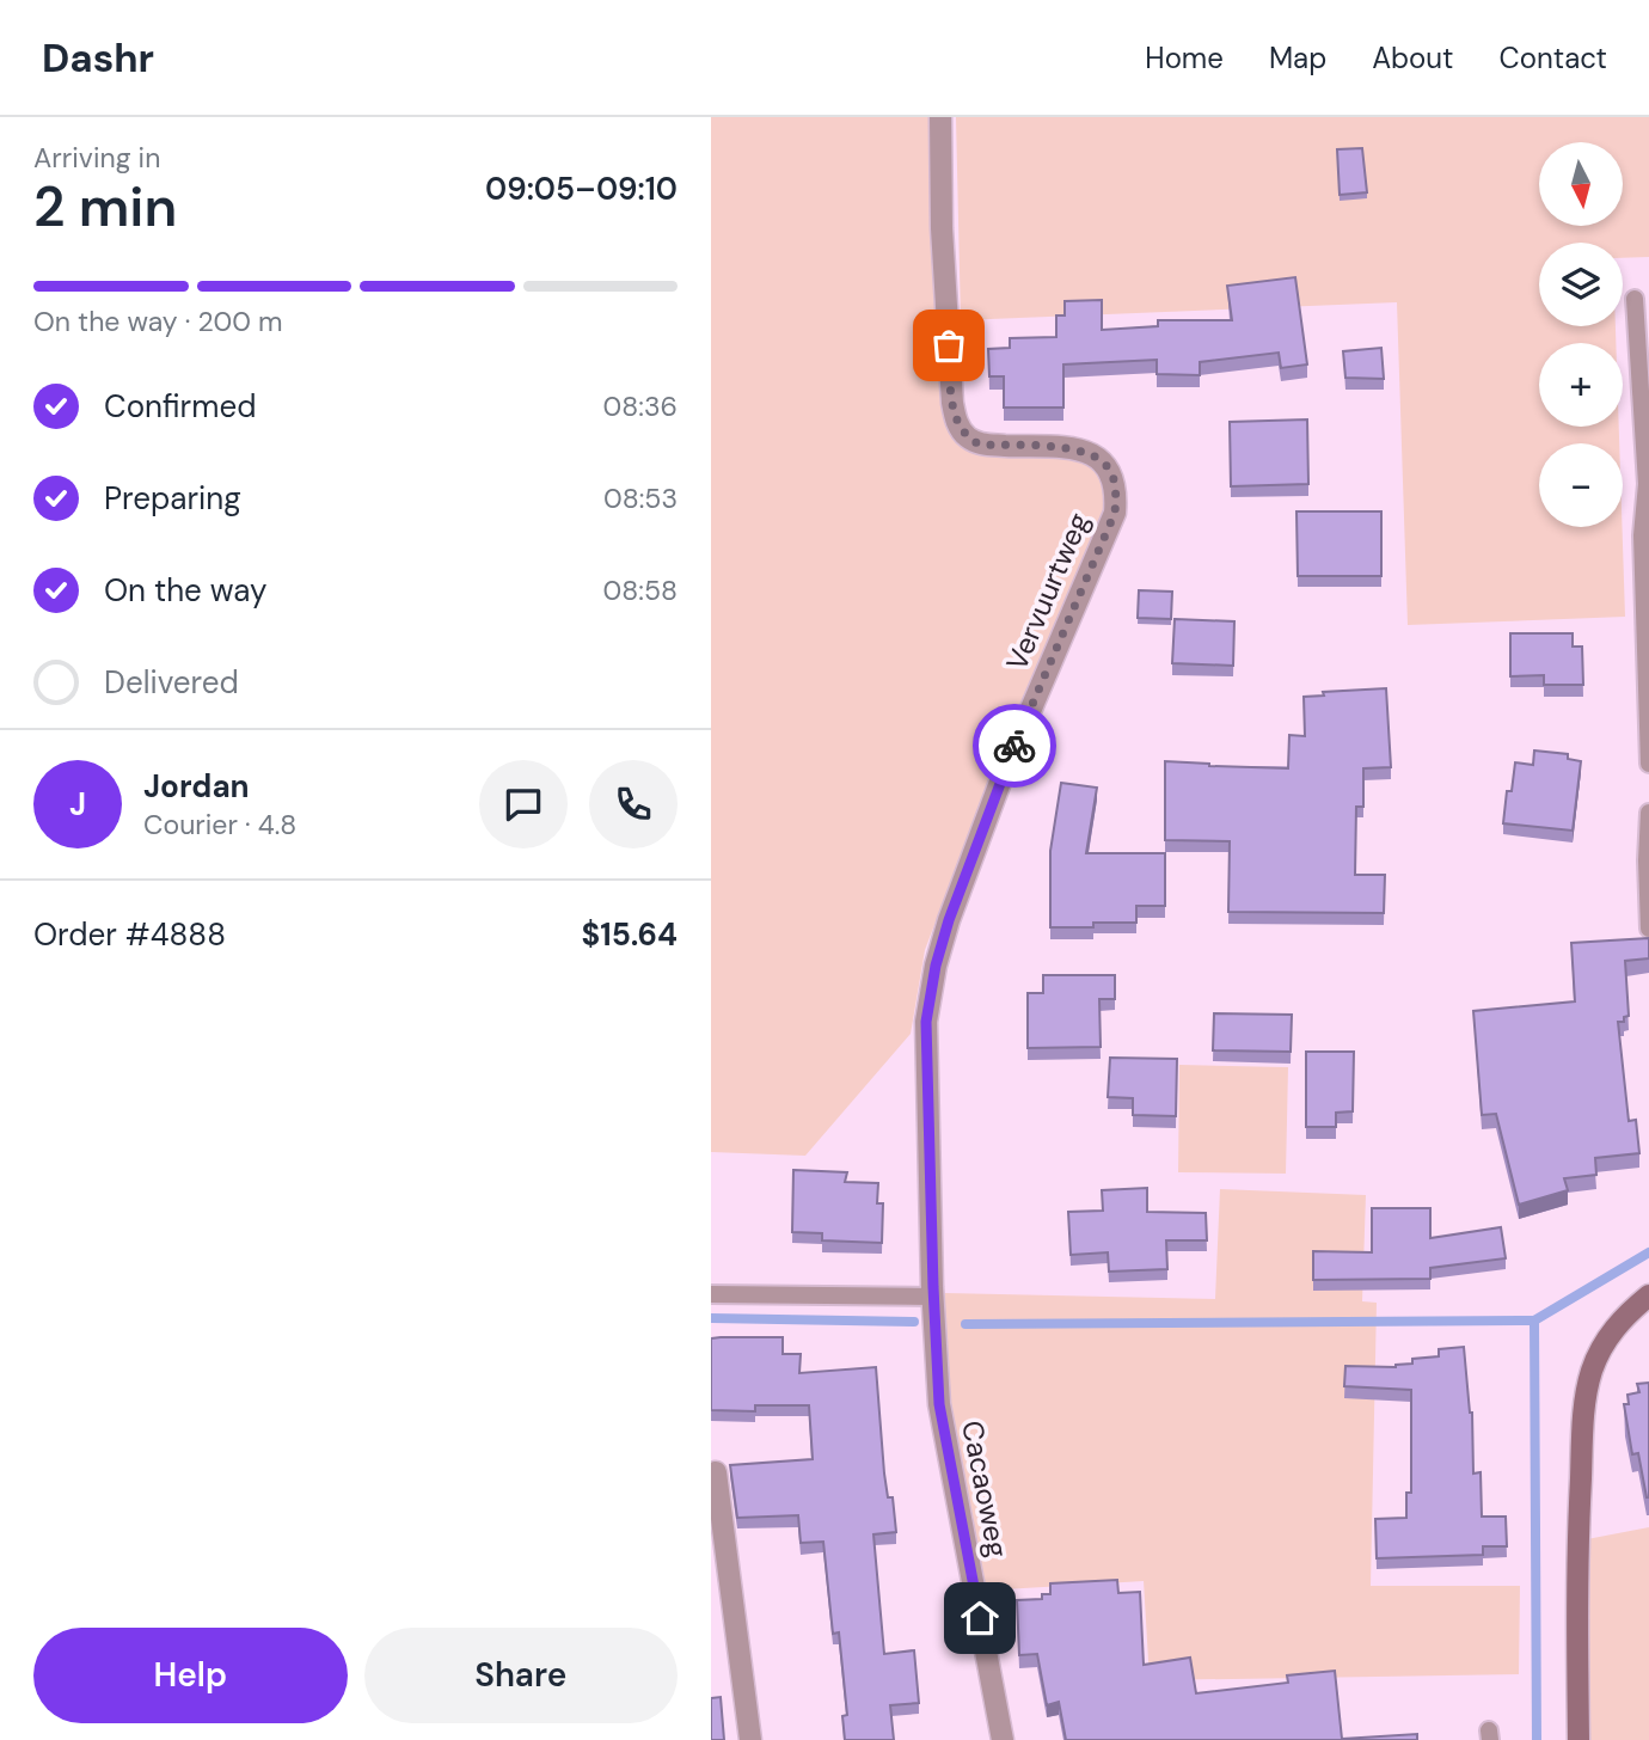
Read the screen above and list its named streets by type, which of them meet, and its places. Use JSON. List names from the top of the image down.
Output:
{
  "streets": {
    "street": ["Vervuurtweg", "Cacaoweg"]
  },
  "crossings": [
    ["Vervuurtweg", "Cacaoweg"]
  ],
  "north": "bottom",
  "page": {
    "header": "Dashr",
    "nav": [
      "Home",
      "Map",
      "About",
      "Contact"
    ],
    "heading": ["2 min", "Arriving in", "09:05–09:10"],
    "panel": [
      "Jordan",
      "Courier · 4.8",
      "Order #4888",
      "$15.64"
    ],
    "map_buttons": ["+", "−"],
    "bar": "On the way · 200 m",
    "list": [
      ["Confirmed", "08:36"],
      ["Preparing", "08:53"],
      ["On the way", "08:58"],
      "Delivered"
    ],
    "round": "J",
    "buttons": ["Help", "Share"]
  }
}
